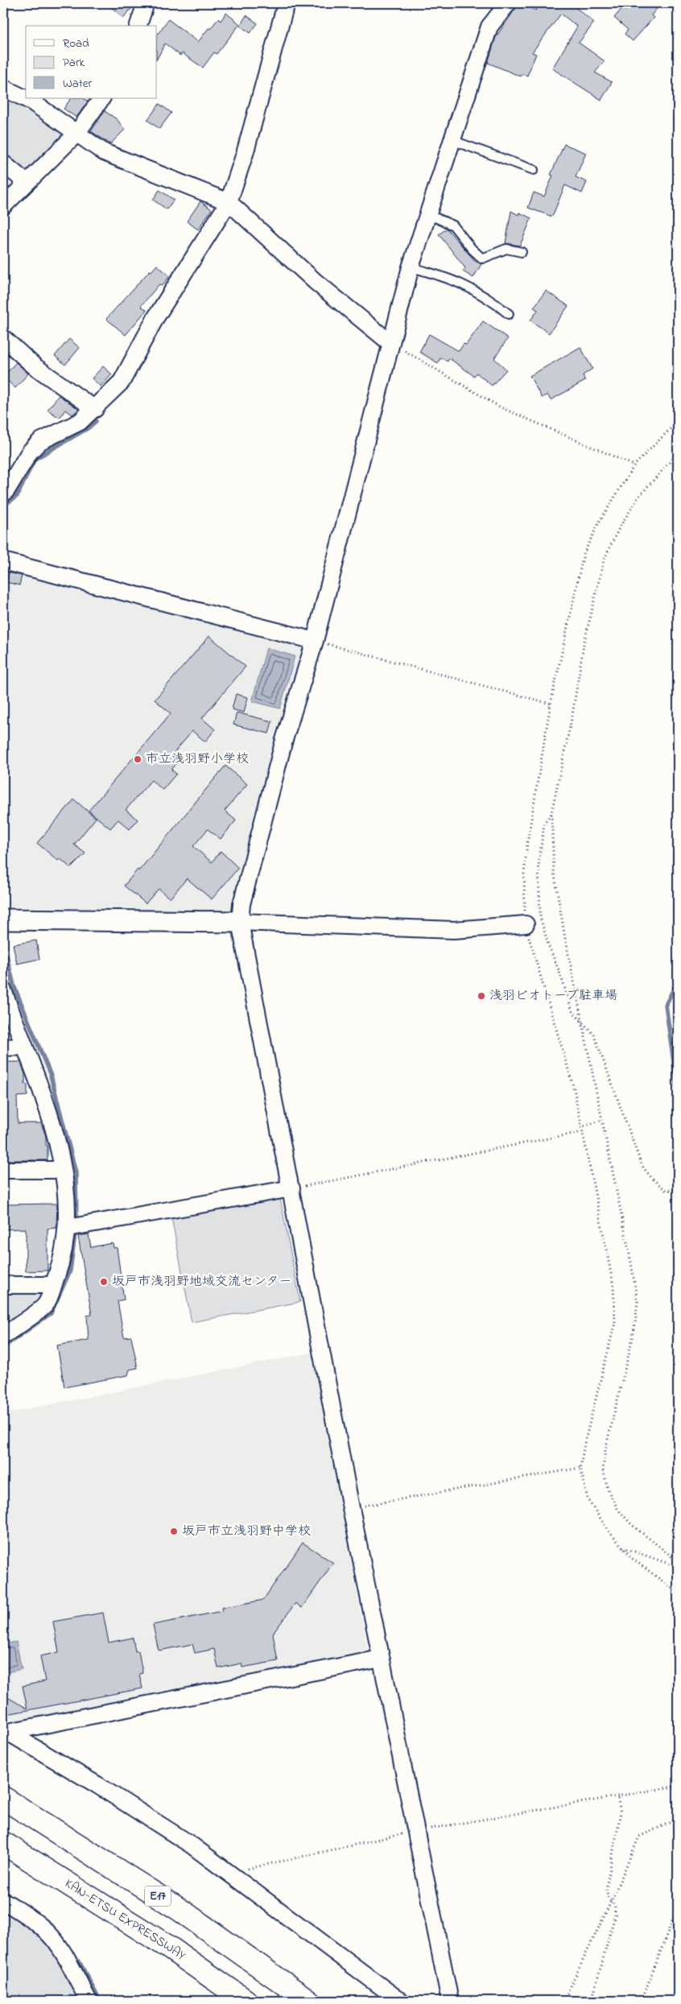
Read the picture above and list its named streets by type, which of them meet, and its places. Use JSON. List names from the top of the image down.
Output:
{
  "streets": {
    "highway": ["E17", "KAN-ETSU EXPRESSWAY"]
  },
  "places": [
    "市立浅羽野小学校",
    "浅羽ビオトープ駐車場",
    "坂戸市浅羽野地域交流センター",
    "坂戸市立浅羽野中学校"
  ],
  "legend": ["Road", "Park", "Water"]
}
